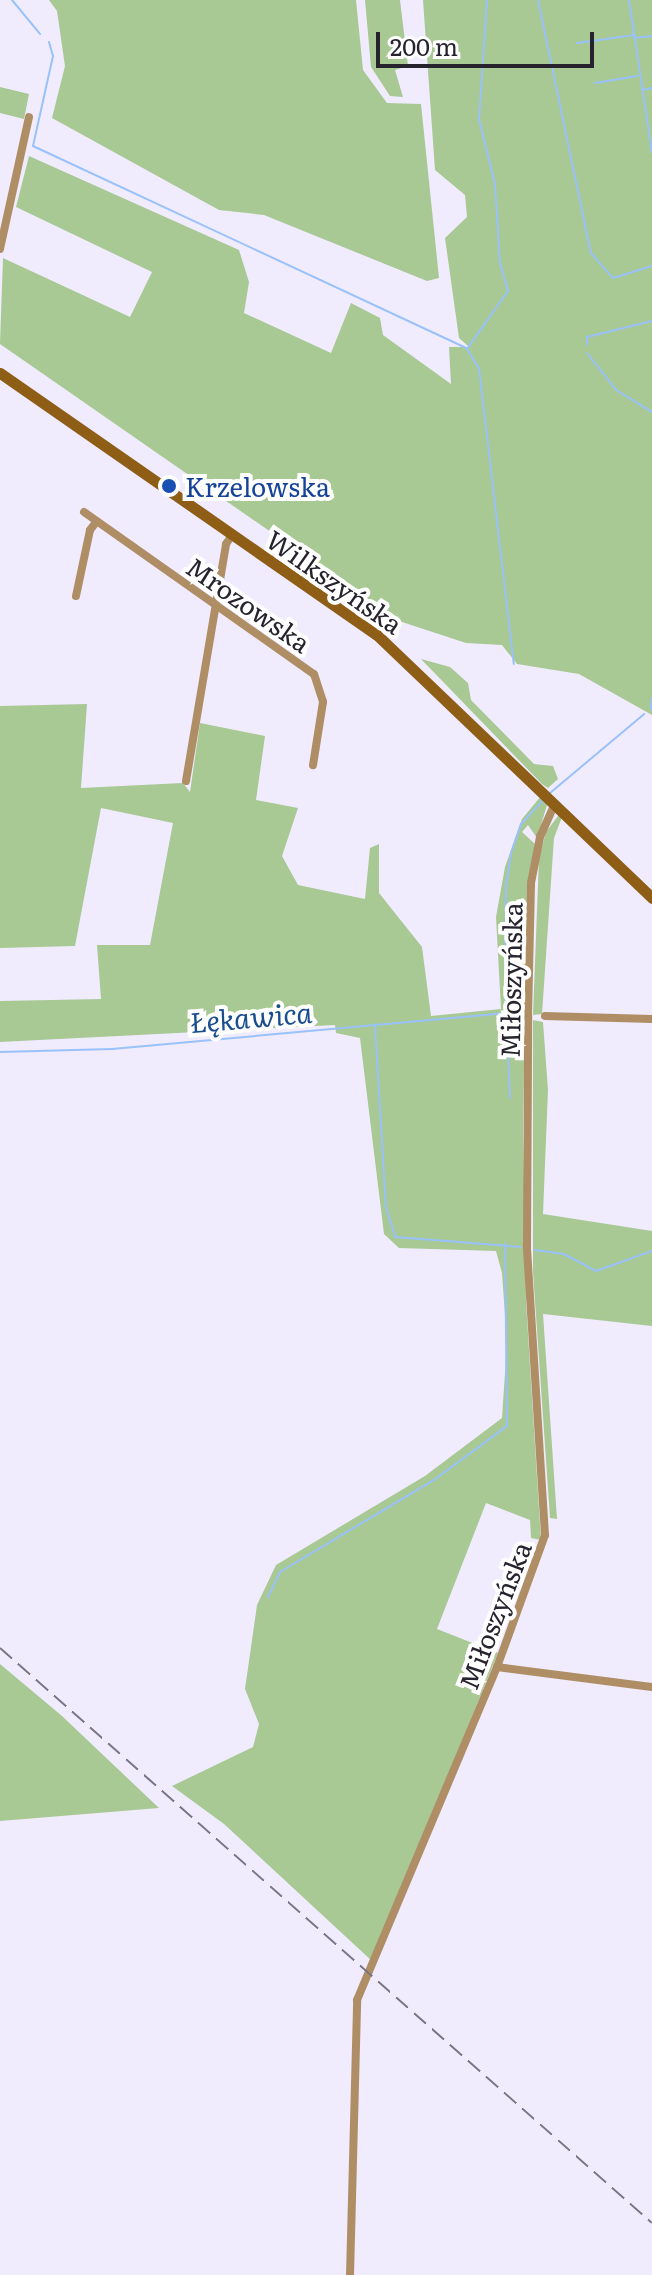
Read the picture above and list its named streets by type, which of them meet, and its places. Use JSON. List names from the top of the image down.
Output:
{
  "streets": {
    "street": ["Wilkszyńska", "Mrozowska", "Miłoszyńska"]
  },
  "crossings": [
    ["Wilkszyńska", "Miłoszyńska"]
  ],
  "water": ["Łękawica"],
  "places": ["Krzelowska"],
  "scale_bar": "200 m"
}
